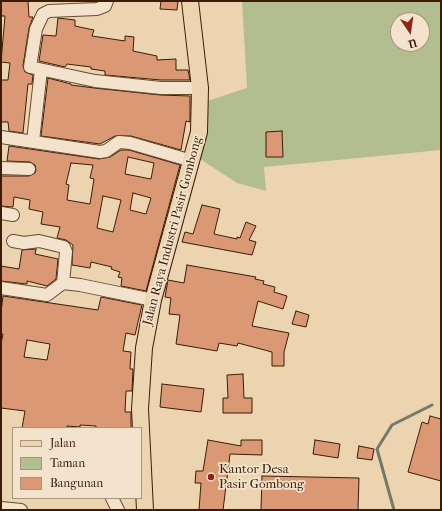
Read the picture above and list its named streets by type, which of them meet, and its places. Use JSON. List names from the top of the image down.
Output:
{
  "streets": {
    "main road": ["Jalan Raya Industri Pasir Gombong"]
  },
  "places": ["Kantor Desa Pasir Gombong"],
  "legend": ["Jalan", "Taman", "Bangunan"],
  "north": "bottom"
}
